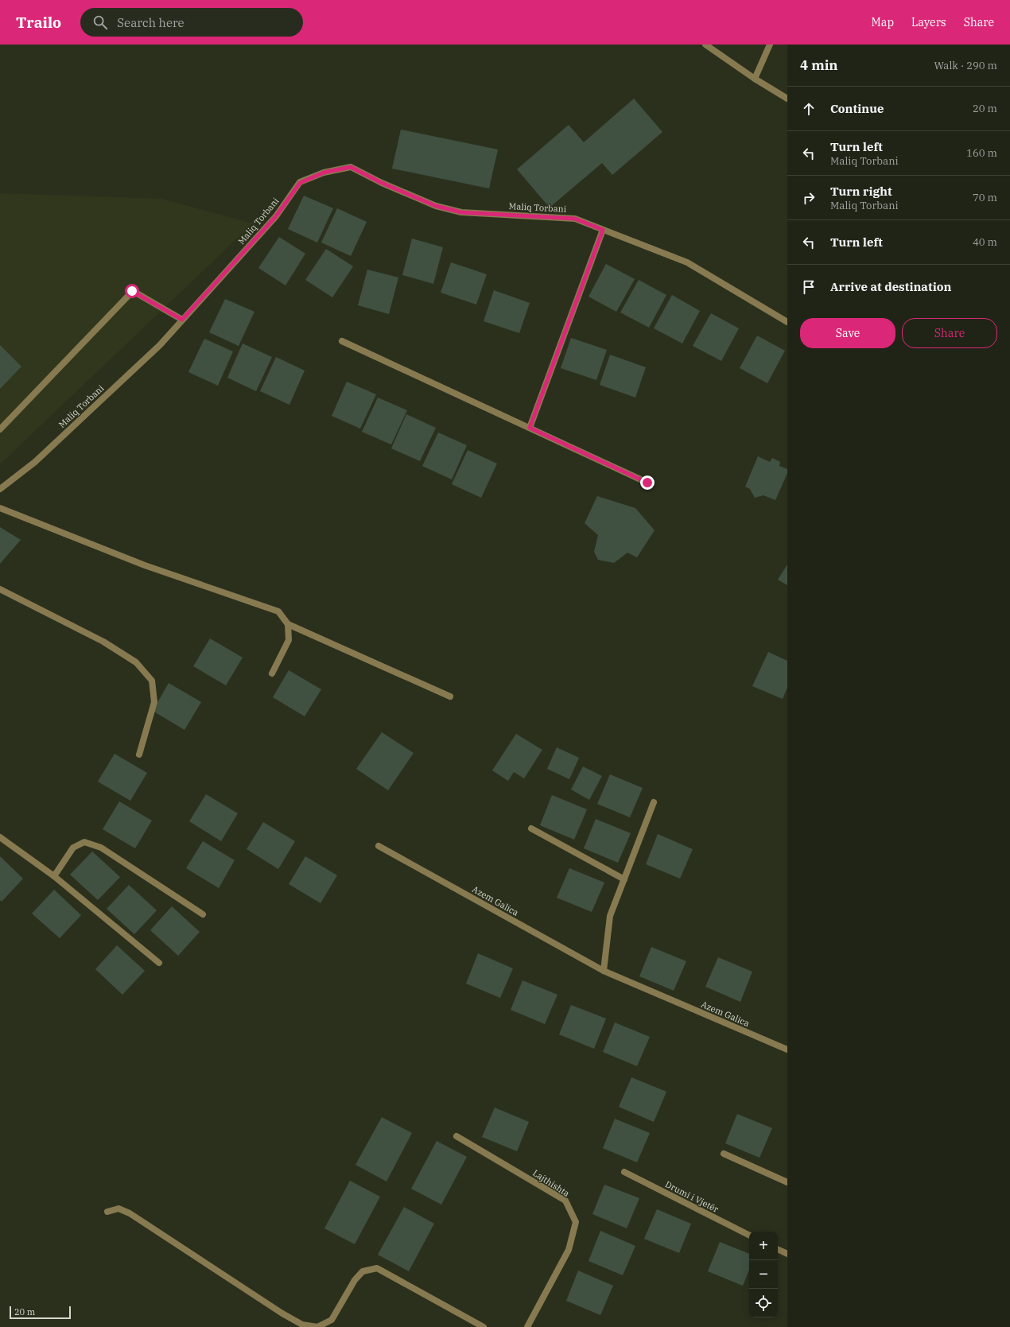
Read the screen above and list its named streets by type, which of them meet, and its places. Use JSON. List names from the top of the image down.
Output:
{
  "streets": {
    "street": [
      "Maliq Torbani",
      "Azem Galica",
      "Lajthishta",
      "Drumi i Vjetër"
    ]
  },
  "scale_bar": "20 m",
  "page": {
    "header": "Trailo",
    "search": "Search here",
    "nav": ["Map", "Layers", "Share"],
    "heading": ["4 min", "Walk · 290 m"],
    "list": [
      ["Continue", "20 m"],
      ["Turn left", "Maliq Torbani", "160 m"],
      ["Turn right", "Maliq Torbani", "70 m"],
      ["Turn left", "40 m"],
      "Arrive at destination"
    ],
    "buttons": ["Save", "Share"],
    "map_buttons": ["+", "−"],
    "scale": "20 m"
  }
}
